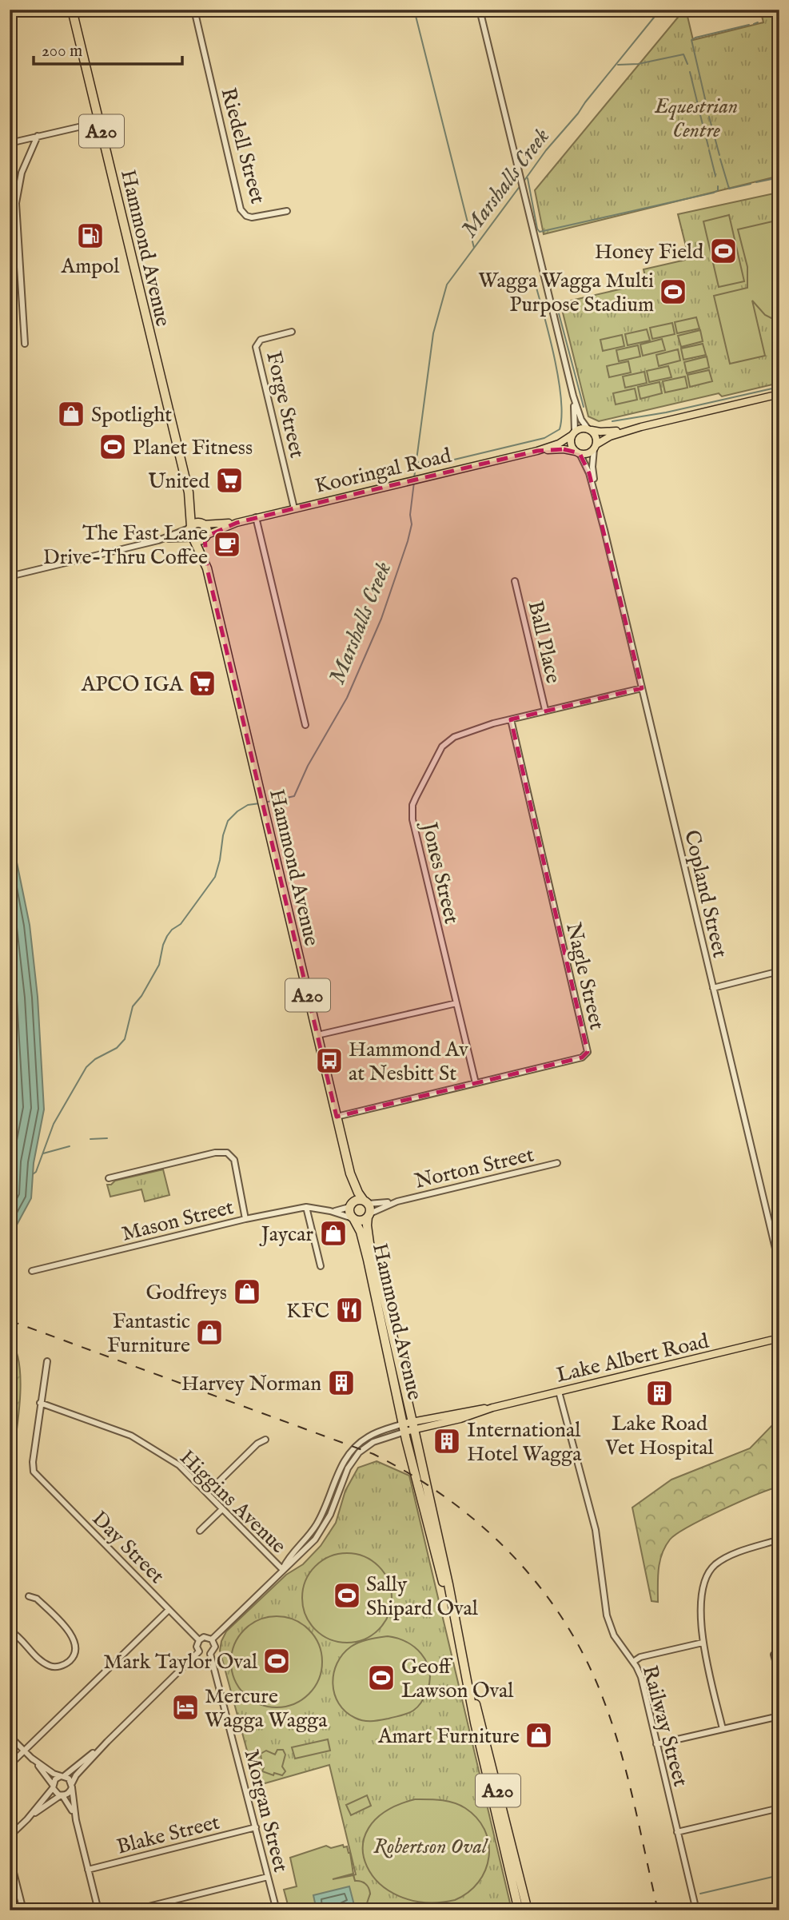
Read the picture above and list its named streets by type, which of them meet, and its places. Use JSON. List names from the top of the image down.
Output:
{
  "streets": {
    "highway": ["A20", "Hammond Avenue"],
    "main road": ["Kooringal Road", "Lake Albert Road"],
    "street": [
      "Riedell Street",
      "Forge Street",
      "Ball Place",
      "Jones Street",
      "Copland Street",
      "Nagle Street",
      "Norton Street",
      "Mason Street",
      "Higgins Avenue",
      "Day Street",
      "Railway Street",
      "Morgan Street",
      "Blake Street"
    ]
  },
  "crossings": [
    ["A20", "Hammond Avenue"],
    ["A20", "Kooringal Road"],
    ["A20", "Norton Street"],
    ["A20", "Mason Street"],
    ["A20", "Lake Albert Road"],
    ["Hammond Avenue", "Kooringal Road"],
    ["Hammond Avenue", "Nagle Street"],
    ["Hammond Avenue", "Norton Street"],
    ["Hammond Avenue", "Mason Street"],
    ["Hammond Avenue", "Lake Albert Road"],
    ["Forge Street", "Kooringal Road"],
    ["Kooringal Road", "Copland Street"],
    ["Ball Place", "Jones Street"],
    ["Jones Street", "Copland Street"],
    ["Jones Street", "Nagle Street"],
    ["Norton Street", "Mason Street"],
    ["Lake Albert Road", "Railway Street"],
    ["Higgins Avenue", "Day Street"],
    ["Day Street", "Morgan Street"],
    ["Morgan Street", "Blake Street"]
  ],
  "water": ["Marshalls Creek"],
  "parks": ["Equestrian Centre", "Robertson Oval"],
  "places": {
    "fuel station": ["Ampol"],
    "sports": [
      "Honey Field",
      "Wagga Wagga Multi Purpose Stadium",
      "Planet Fitness",
      "Sally Shipard Oval",
      "Mark Taylor Oval",
      "Geoff Lawson Oval"
    ],
    "shop": [
      "Spotlight",
      "Jaycar",
      "Godfreys",
      "Fantastic Furniture",
      "Amart Furniture"
    ],
    "supermarket": ["United", "APCO IGA"],
    "cafe": ["The Fast Lane Drive-Thru Coffee"],
    "bus stop": ["Hammond Av at Nesbitt St"],
    "restaurant": ["KFC"],
    "building": ["Harvey Norman", "Lake Road Vet Hospital", "International Hotel Wagga"],
    "hotel": ["Mercure Wagga Wagga"]
  },
  "scale_bar": "200 m"
}
